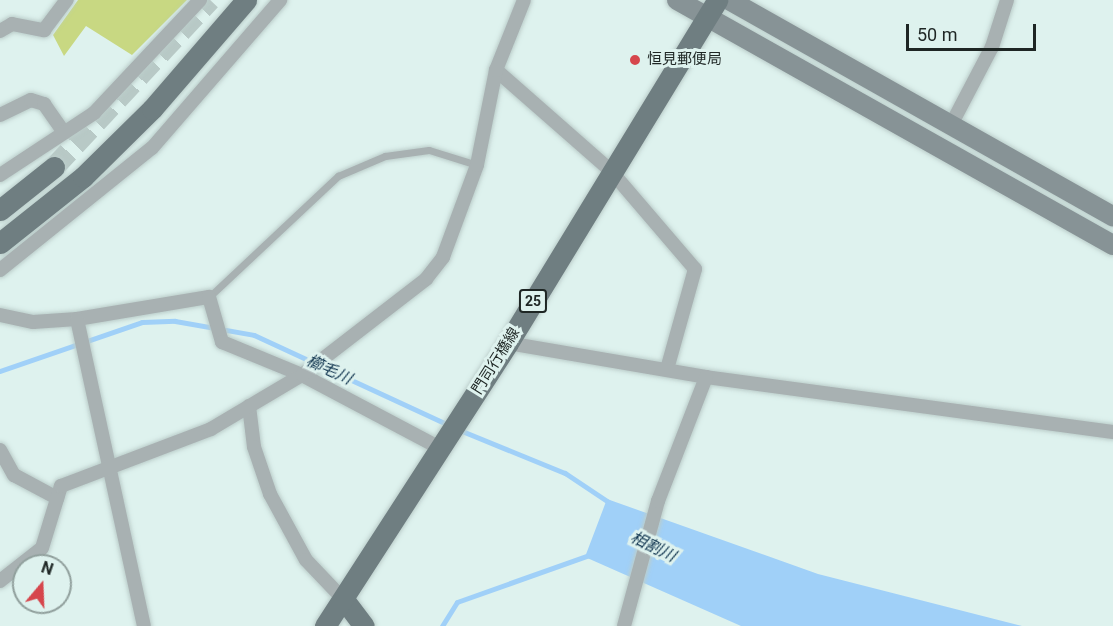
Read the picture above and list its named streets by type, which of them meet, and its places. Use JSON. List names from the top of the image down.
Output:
{
  "streets": {
    "main road": ["25", "門司行橋線"]
  },
  "water": ["櫛毛川", "相割川"],
  "places": ["恒見郵便局"],
  "scale_bar": "50 m",
  "north": "top"
}
